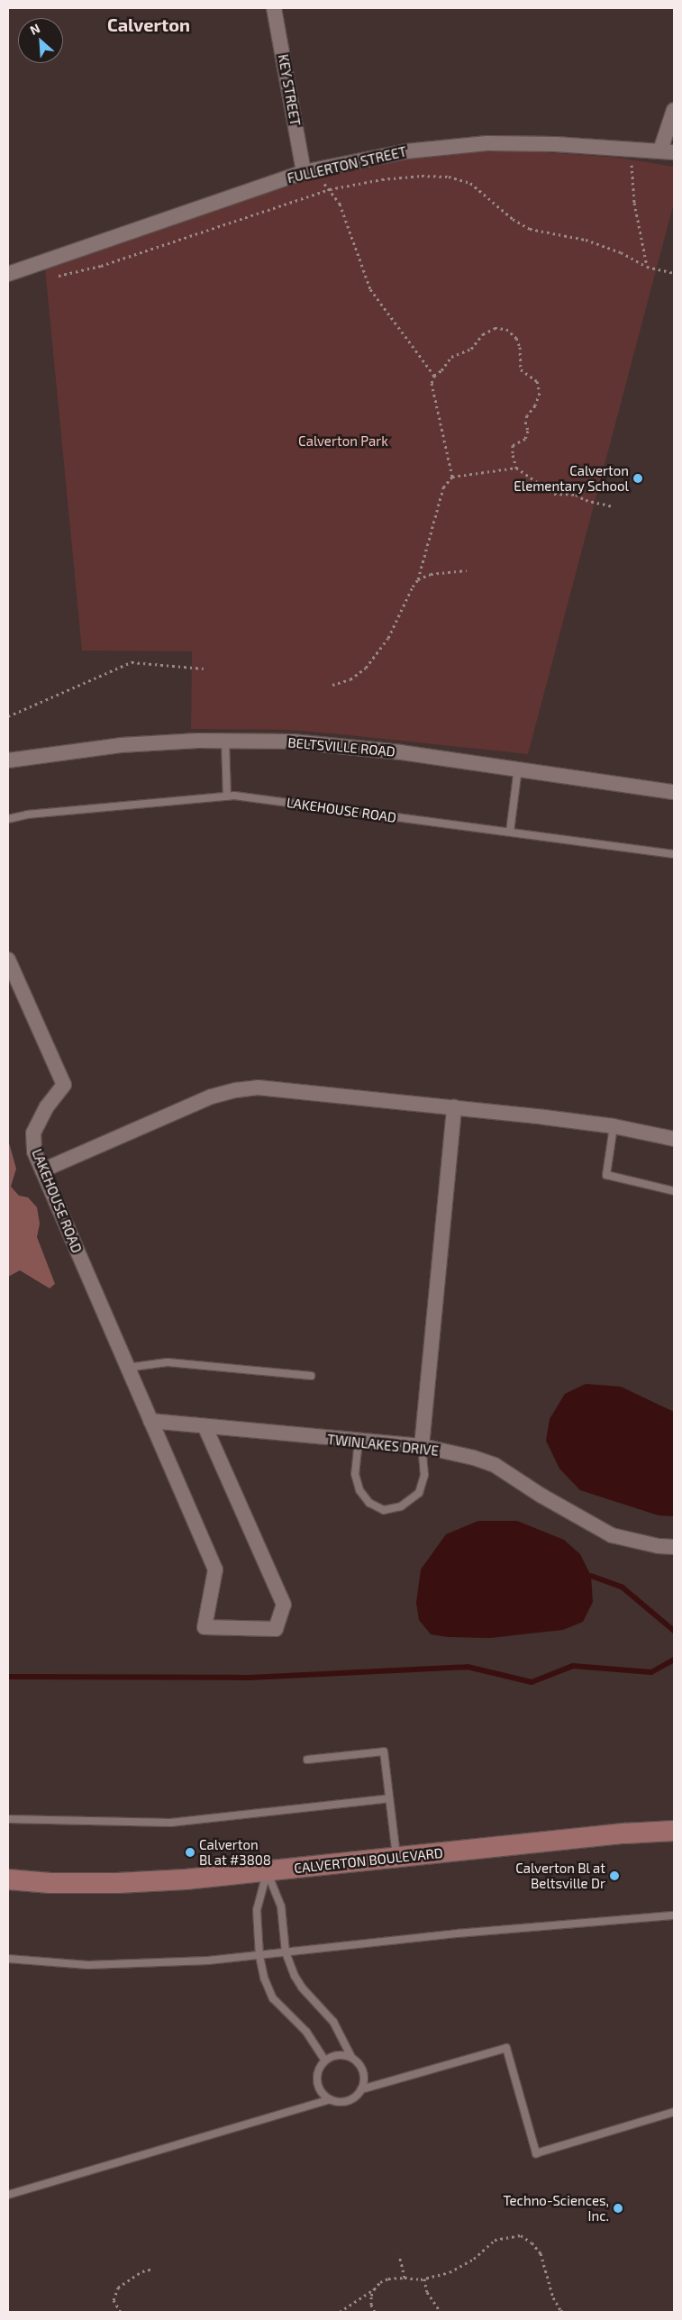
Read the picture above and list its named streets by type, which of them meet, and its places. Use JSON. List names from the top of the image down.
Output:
{
  "streets": {
    "street": [
      "KEY STREET",
      "FULLERTON STREET",
      "BELTSVILLE ROAD",
      "LAKEHOUSE ROAD",
      "TWINLAKES DRIVE",
      "CALVERTON BOULEVARD"
    ]
  },
  "crossings": [
    ["KEY STREET", "FULLERTON STREET"],
    ["LAKEHOUSE ROAD", "TWINLAKES DRIVE"]
  ],
  "districts": ["Calverton"],
  "parks": ["Calverton Park"],
  "places": [
    "Calverton Elementary School",
    "Calverton Bl at #3808",
    "Calverton Bl at Beltsville Dr",
    "Techno-Sciences, Inc."
  ],
  "north": "top left"
}
